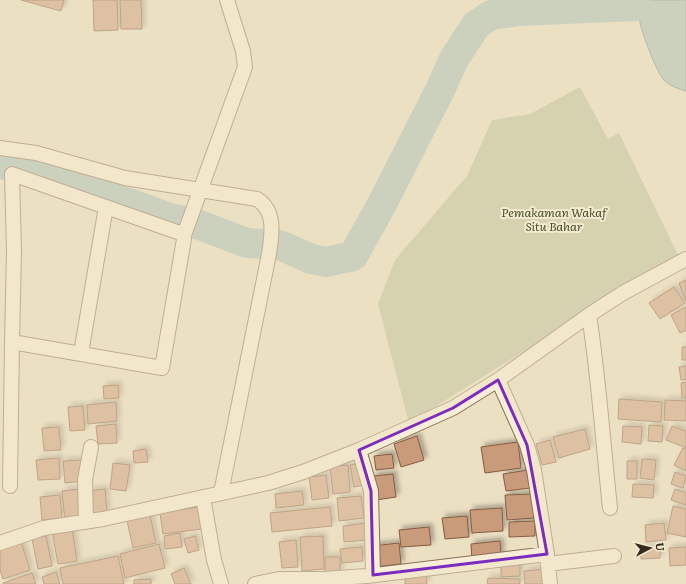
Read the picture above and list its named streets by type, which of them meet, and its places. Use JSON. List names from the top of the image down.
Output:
{
  "parks": ["Pemakaman Wakaf Situ Bahar"],
  "north": "right"
}
